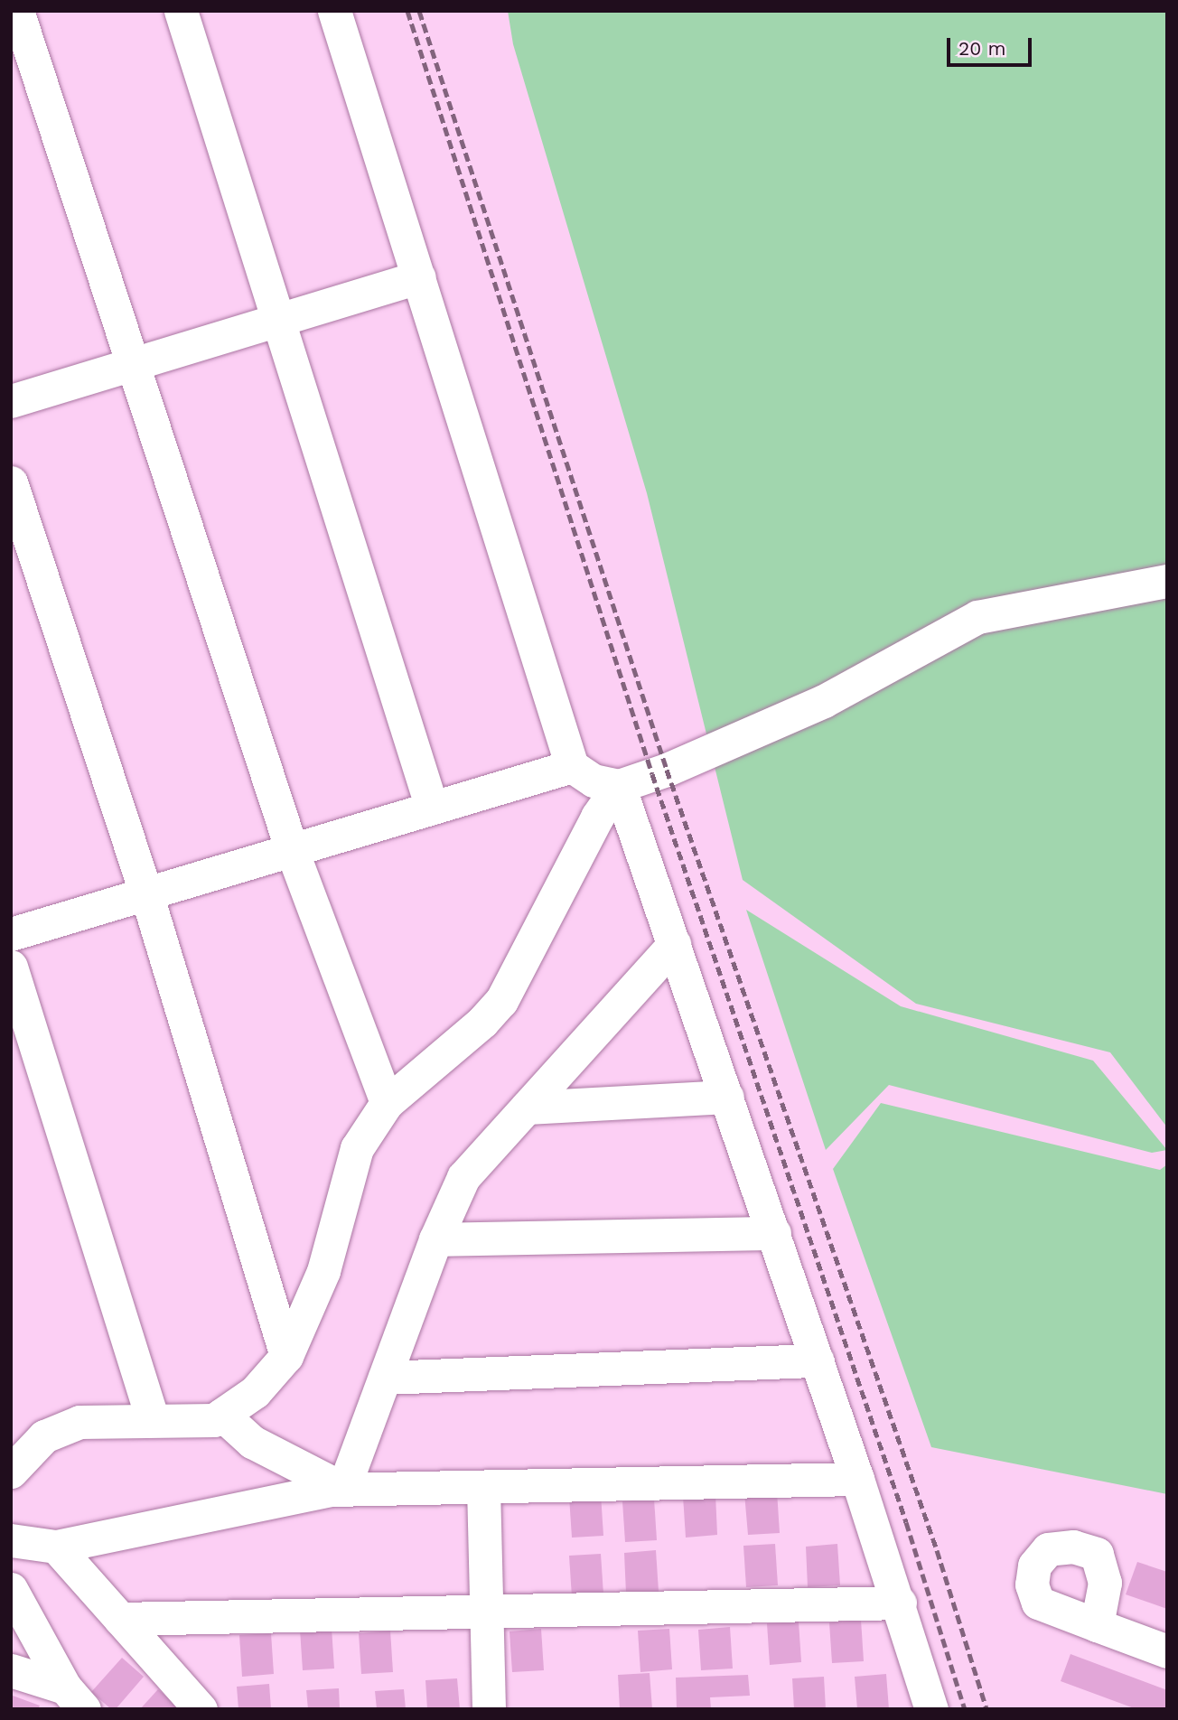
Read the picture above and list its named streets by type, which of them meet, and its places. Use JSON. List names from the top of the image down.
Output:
{
  "scale_bar": "20 m"
}
